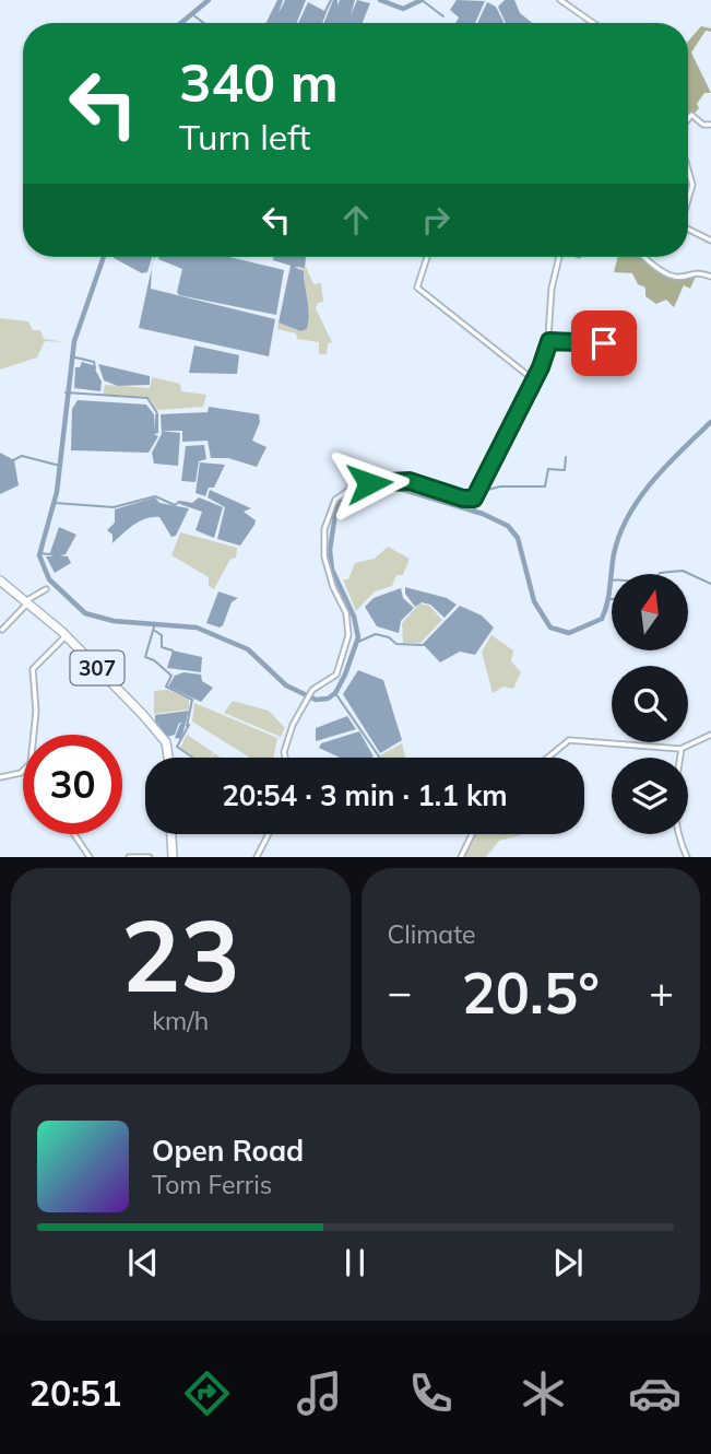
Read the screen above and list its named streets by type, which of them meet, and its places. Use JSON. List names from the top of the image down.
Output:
{
  "streets": {
    "main road": ["307"]
  },
  "north": "top",
  "page": {
    "turn": ["340 m", "Turn left"],
    "limit": "30",
    "trip": "20:54 · 3 min · 1.1 km",
    "tile": [
      ["23", "km/h"],
      "Climate"
    ],
    "heat": ["−", "20.5°", "+"],
    "song": ["Open Road", "Tom Ferris"],
    "tabs": "20:51"
  }
}
